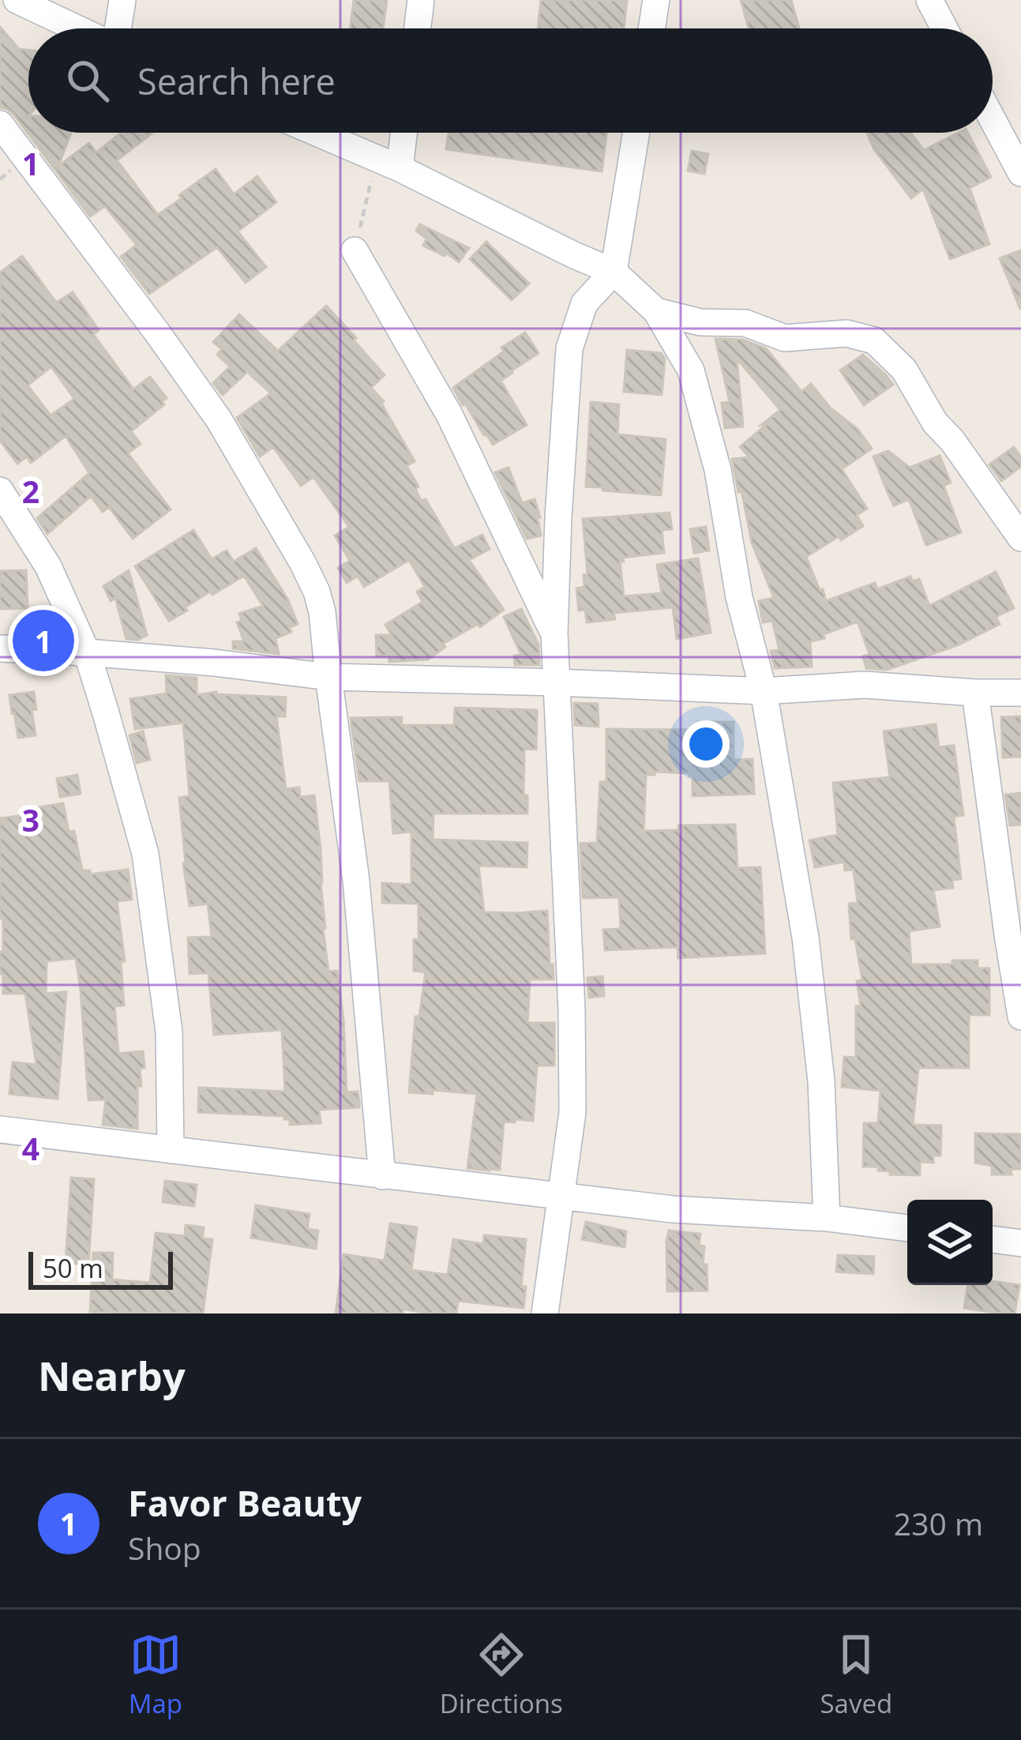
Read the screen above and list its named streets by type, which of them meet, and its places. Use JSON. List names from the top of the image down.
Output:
{
  "scale_bar": "50 m",
  "page": {
    "search": "Search here",
    "pins": "1",
    "scale": "50 m",
    "heading": "Nearby",
    "list": [
      {
        "mark": "1",
        "name": "Favor Beauty",
        "note": "Shop",
        "value": "230 m"
      }
    ],
    "nav": ["Map", "Directions", "Saved"]
  },
  "grid": {
    "rows": [
      "1",
      "2",
      "3",
      "4"
    ]
  }
}
